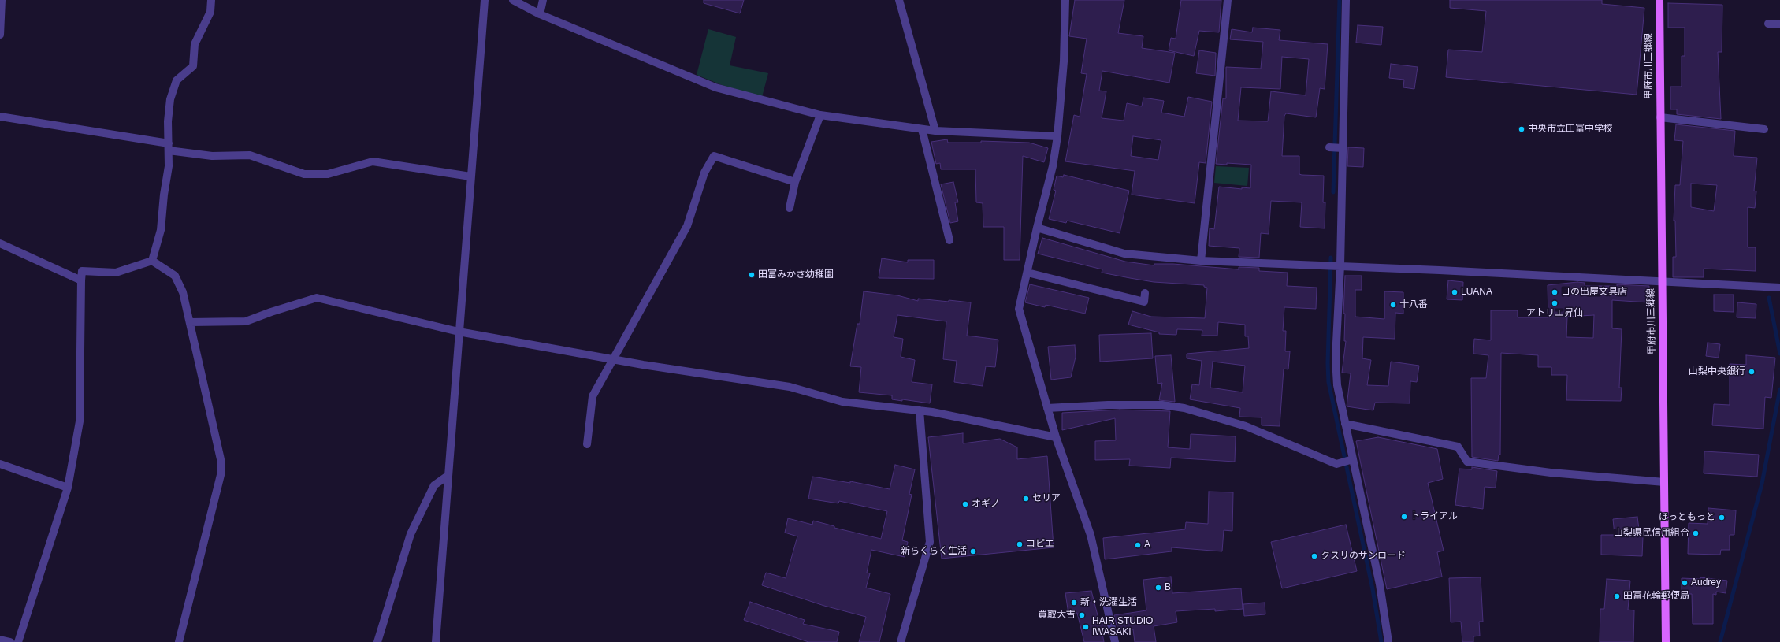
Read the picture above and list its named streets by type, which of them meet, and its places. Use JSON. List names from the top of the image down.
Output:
{
  "streets": {
    "main road": ["甲府市川三郷線"]
  },
  "places": [
    "中央市立田富中学校",
    "田富みかさ幼稚園",
    "LUANA",
    "日の出屋文具店",
    "アトリエ昇仙",
    "十八番",
    "山梨中央銀行",
    "セリア",
    "オギノ",
    "トライアル",
    "ほっともっと",
    "山梨県民信用組合",
    "コピエ",
    "A",
    "新らくらく生活",
    "クスリのサンロード",
    "Audrey",
    "B",
    "田富花輪郵便局",
    "新・洗濯生活",
    "買取大吉",
    "HAIR STUDIO IWASAKI"
  ]
}
